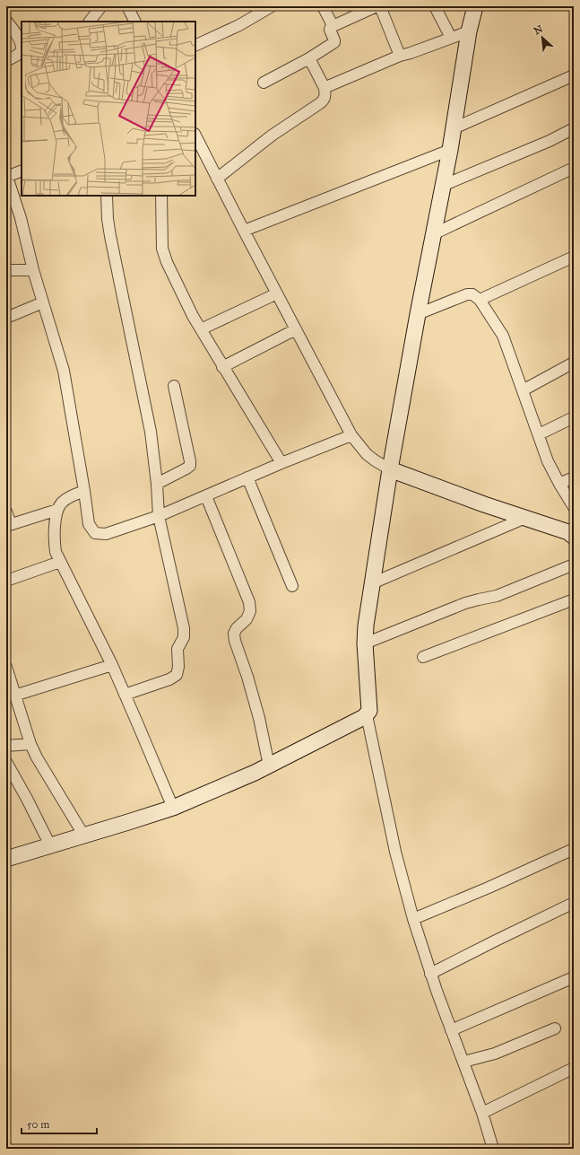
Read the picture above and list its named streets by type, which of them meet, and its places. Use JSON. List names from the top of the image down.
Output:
{
  "scale_bar": "50 m",
  "north": "top left"
}
